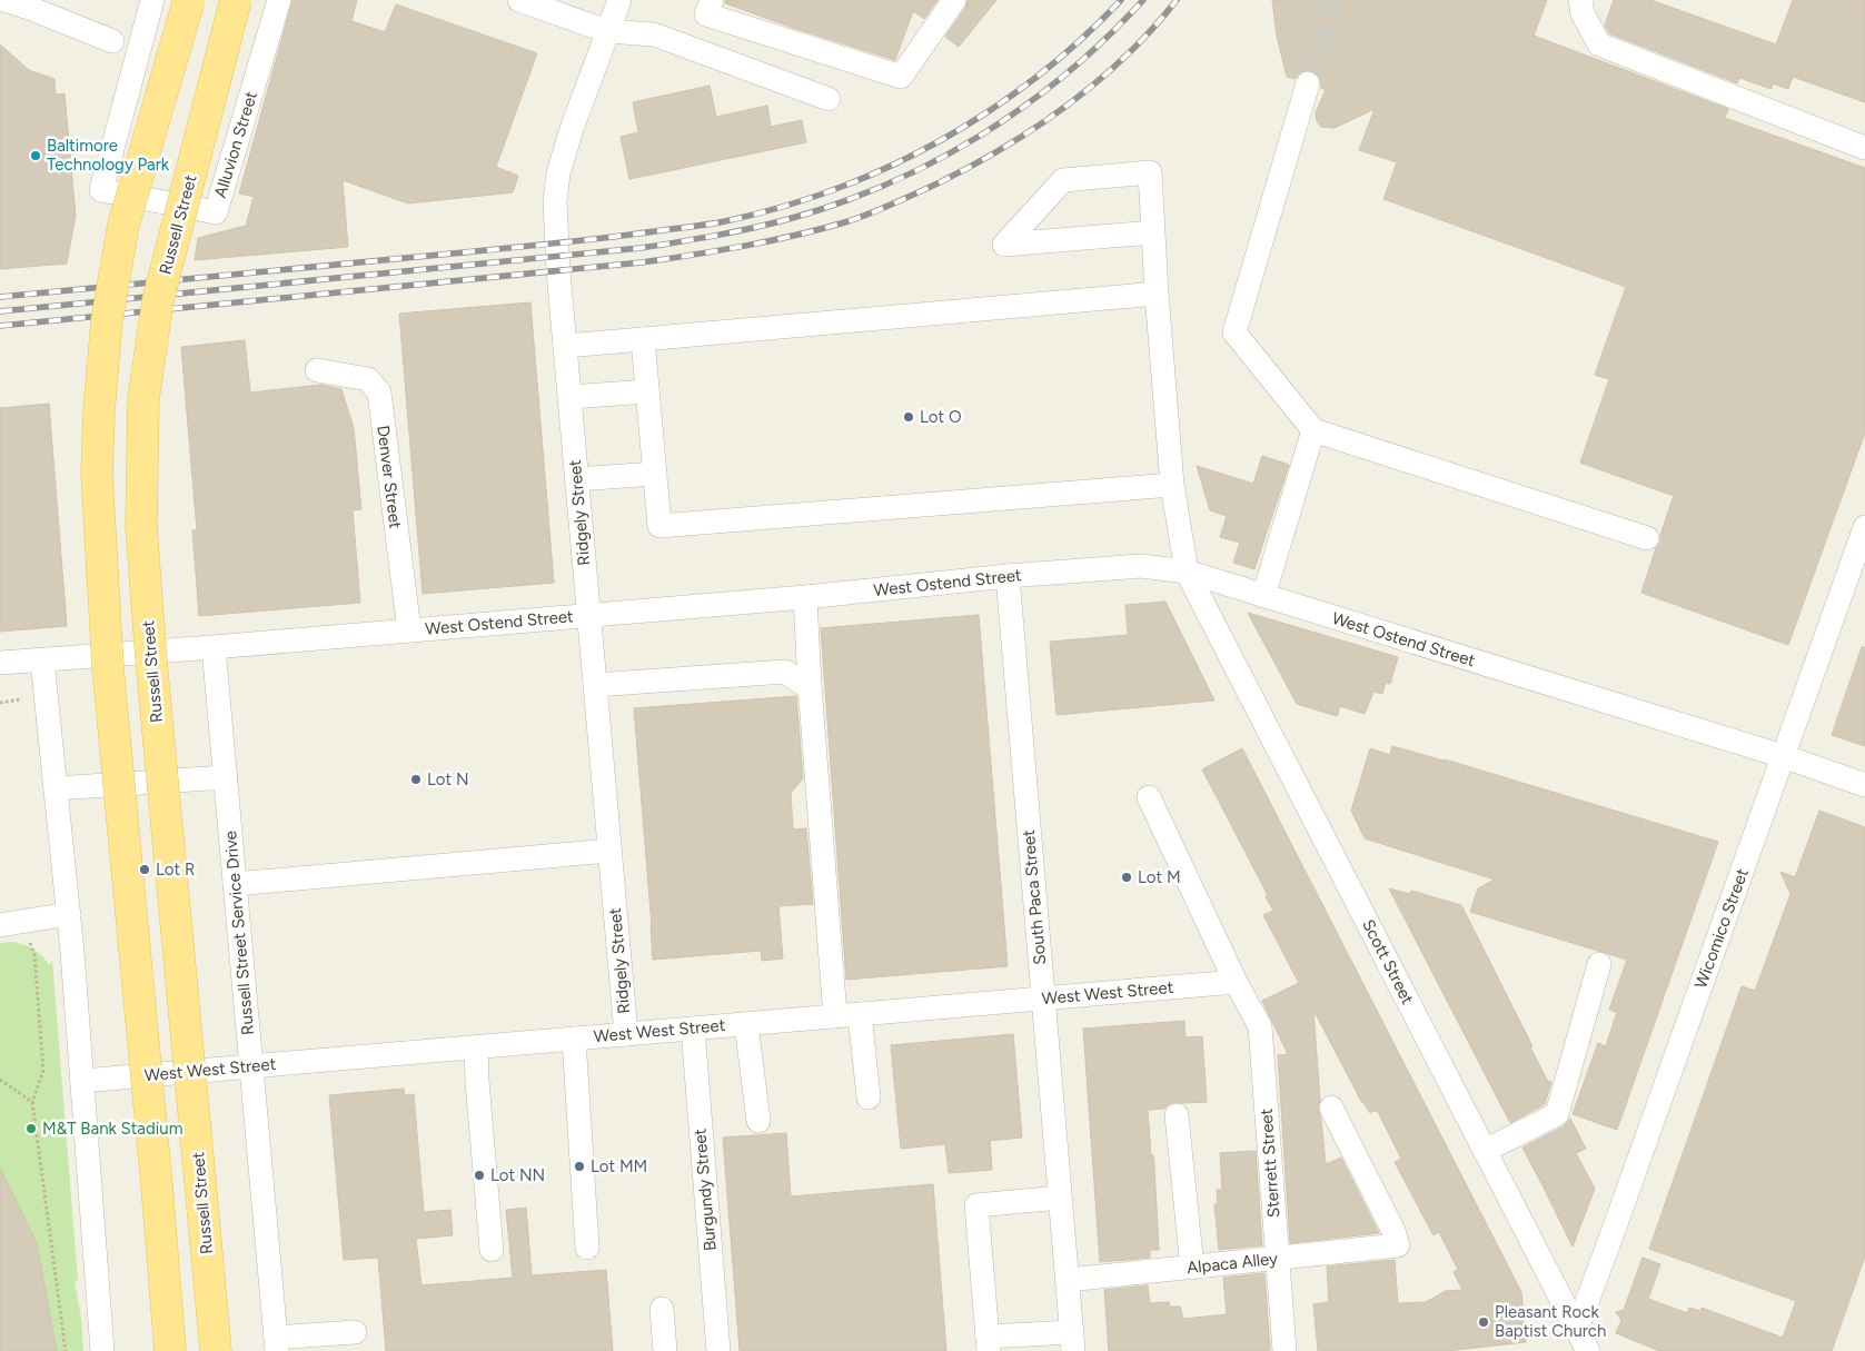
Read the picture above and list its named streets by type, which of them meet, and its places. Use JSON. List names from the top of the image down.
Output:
{
  "streets": {
    "main road": ["Russell Street"],
    "street": [
      "Alluvion Street",
      "Denver Street",
      "Ridgely Street",
      "West Ostend Street",
      "South Paca Street",
      "Wicomico Street",
      "Russell Street Service Drive",
      "Scott Street",
      "West West Street",
      "Sterrett Street",
      "Burgundy Street",
      "Alpaca Alley"
    ]
  },
  "crossings": [
    ["Denver Street", "West Ostend Street"],
    ["Ridgely Street", "West Ostend Street"],
    ["Ridgely Street", "West West Street"],
    ["West Ostend Street", "South Paca Street"],
    ["West Ostend Street", "Wicomico Street"],
    ["West Ostend Street", "Russell Street Service Drive"],
    ["West Ostend Street", "Scott Street"],
    ["South Paca Street", "West West Street"],
    ["South Paca Street", "Alpaca Alley"],
    ["Wicomico Street", "Scott Street"],
    ["Russell Street Service Drive", "West West Street"],
    ["West West Street", "Sterrett Street"],
    ["West West Street", "Burgundy Street"],
    ["Sterrett Street", "Alpaca Alley"]
  ],
  "places": [
    "Baltimore Technology Park",
    "Lot O",
    "Lot N",
    "Lot R",
    "Lot M",
    "M&T Bank Stadium",
    "Lot MM",
    "Lot NN",
    "Pleasant Rock Baptist Church"
  ]
}
